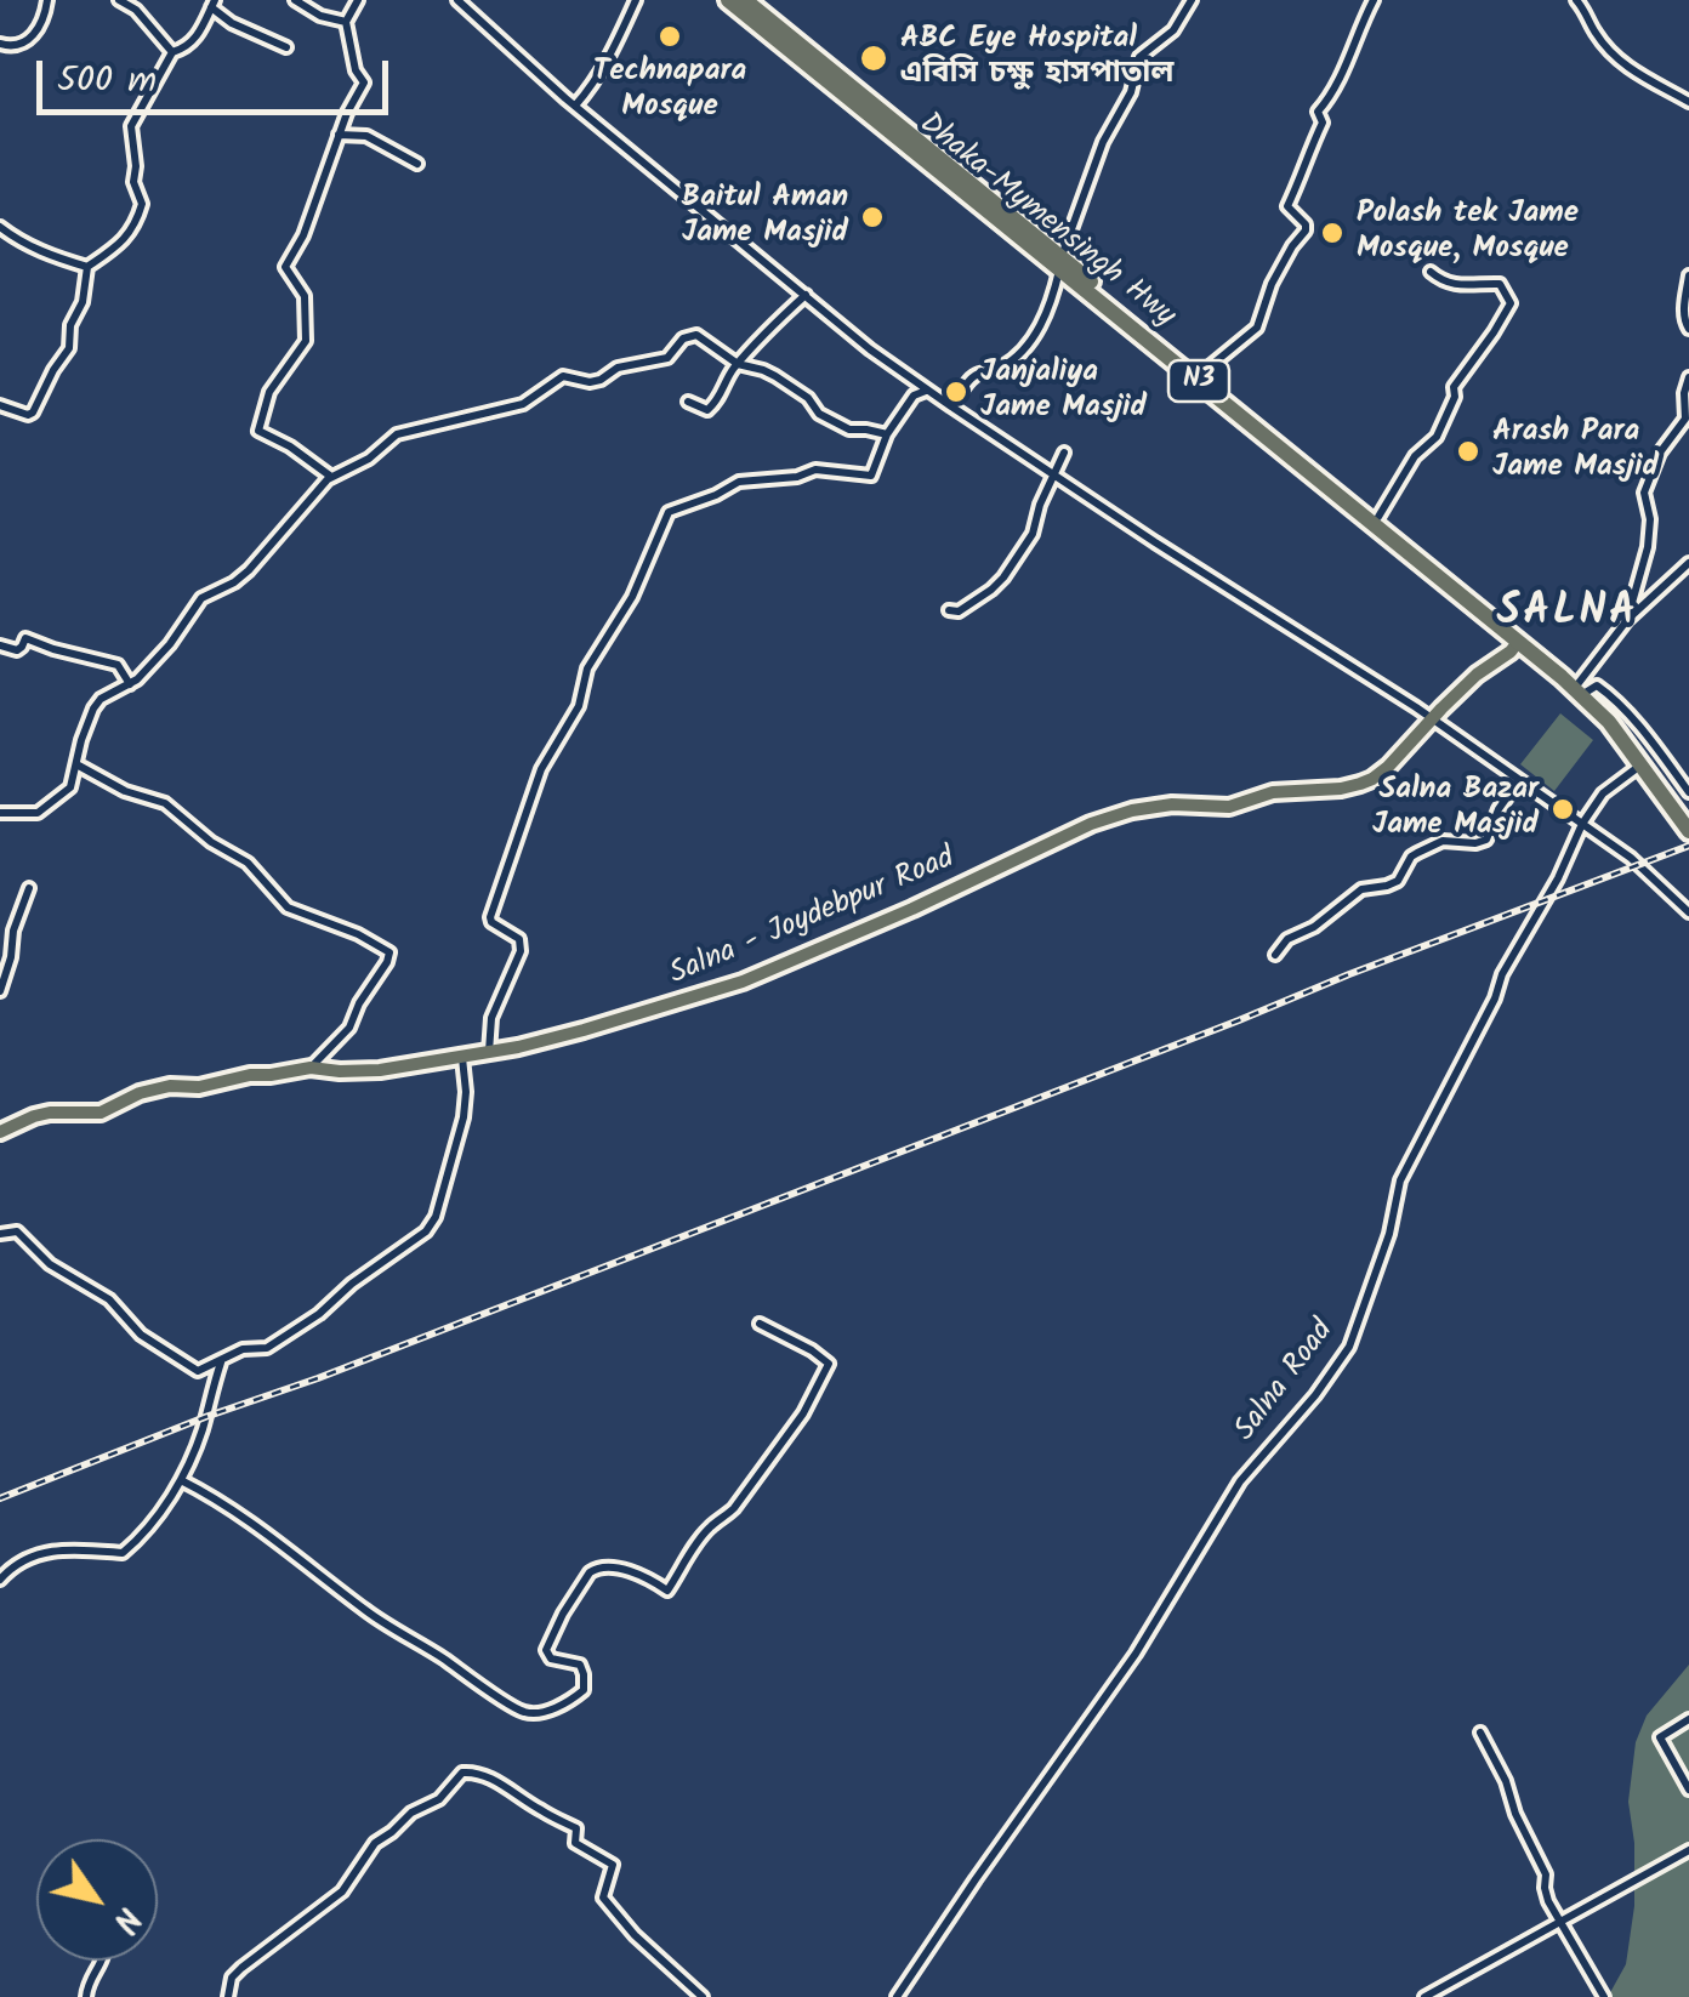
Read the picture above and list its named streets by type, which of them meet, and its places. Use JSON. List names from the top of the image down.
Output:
{
  "streets": {
    "highway": ["Dhaka-Mymensingh Hwy", "N3"],
    "main road": ["Salna - Joydebpur Road"],
    "street": ["Salna Road"]
  },
  "crossings": [
    ["Dhaka-Mymensingh Hwy", "N3"],
    ["Dhaka-Mymensingh Hwy", "Salna - Joydebpur Road"],
    ["Dhaka-Mymensingh Hwy", "Salna Road"],
    ["N3", "Salna Road"]
  ],
  "districts": ["SALNA"],
  "places": [
    "Technapara Mosque",
    "ABC Eye Hospital এবিসি চক্ষু হাসপাতাল",
    "Baitul Aman Jame Masjid",
    "Polash tek Jame Mosque, Mosque",
    "Janjaliya Jame Masjid",
    "Arash Para Jame Masjid",
    "Salna Bazar Jame Masjid"
  ],
  "scale_bar": "500 m",
  "north": "bottom right"
}
